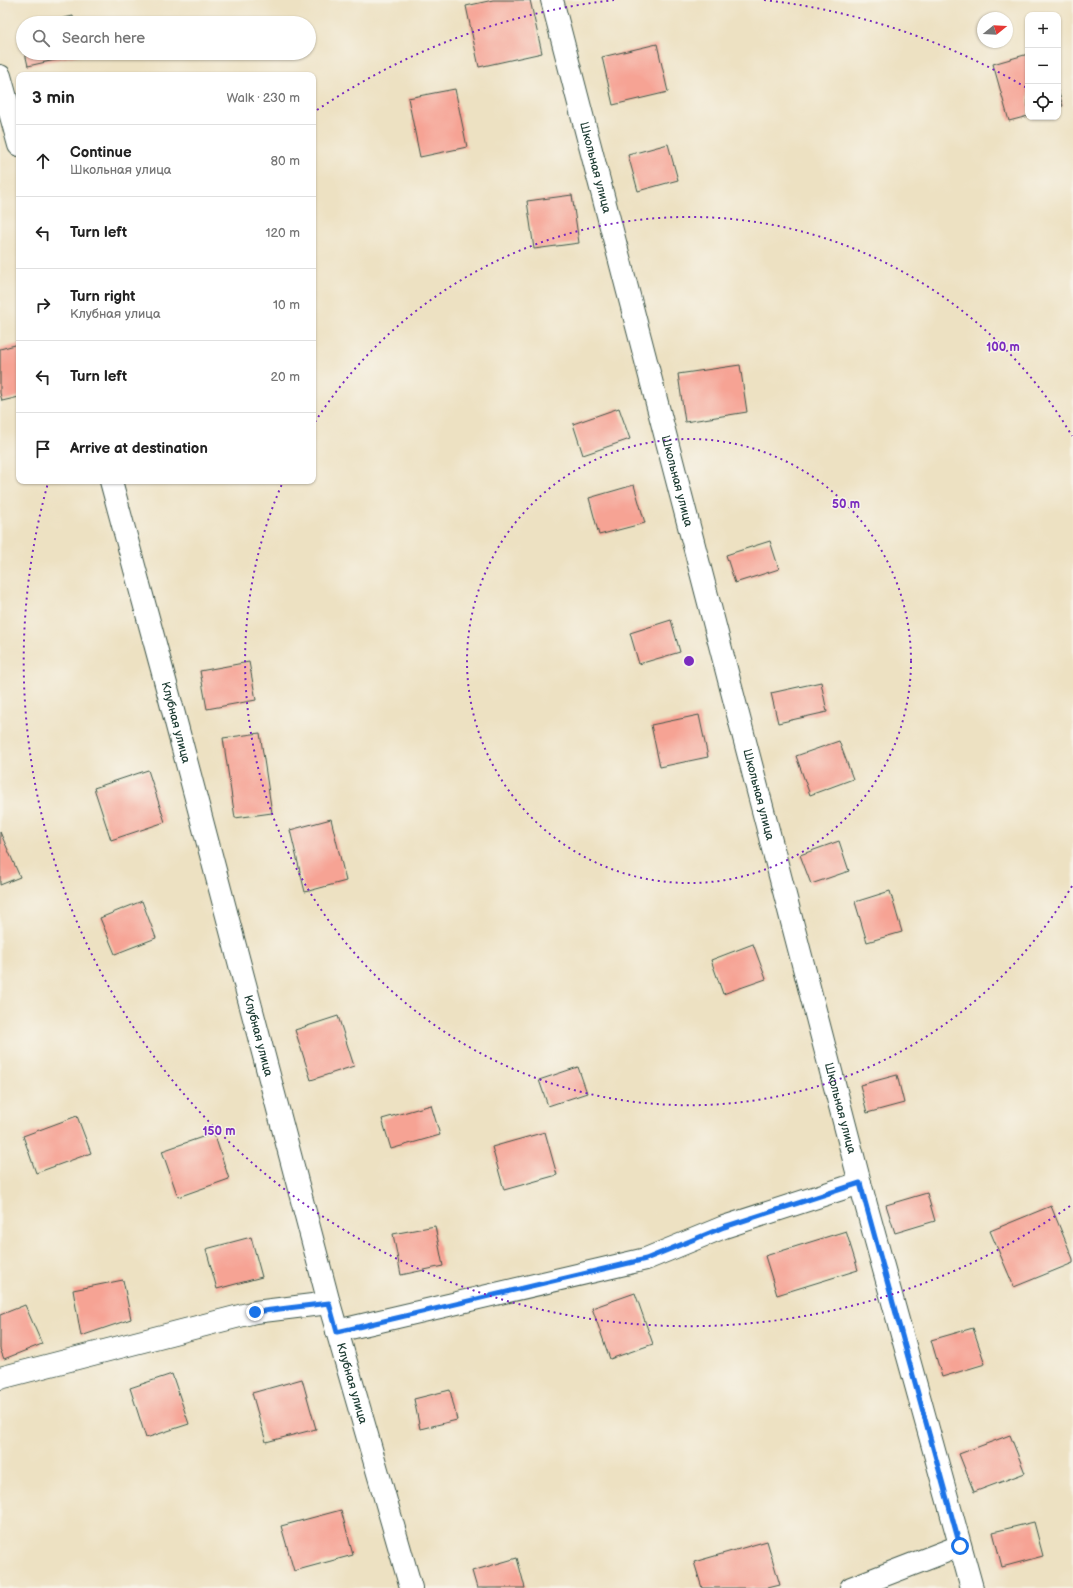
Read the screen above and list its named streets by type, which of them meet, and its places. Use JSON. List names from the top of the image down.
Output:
{
  "streets": {
    "street": ["Школьная улица", "Клубная улица"]
  },
  "north": "right",
  "page": {
    "map_buttons": ["+", "−"],
    "search": "Search here",
    "heading": ["3 min", "Walk · 230 m"],
    "list": [
      ["Continue", "Школьная улица", "80 m"],
      ["Turn left", "120 m"],
      ["Turn right", "Клубная улица", "10 m"],
      ["Turn left", "20 m"],
      "Arrive at destination"
    ]
  },
  "rings": ["100 m", "50 m", "150 m"]
}
